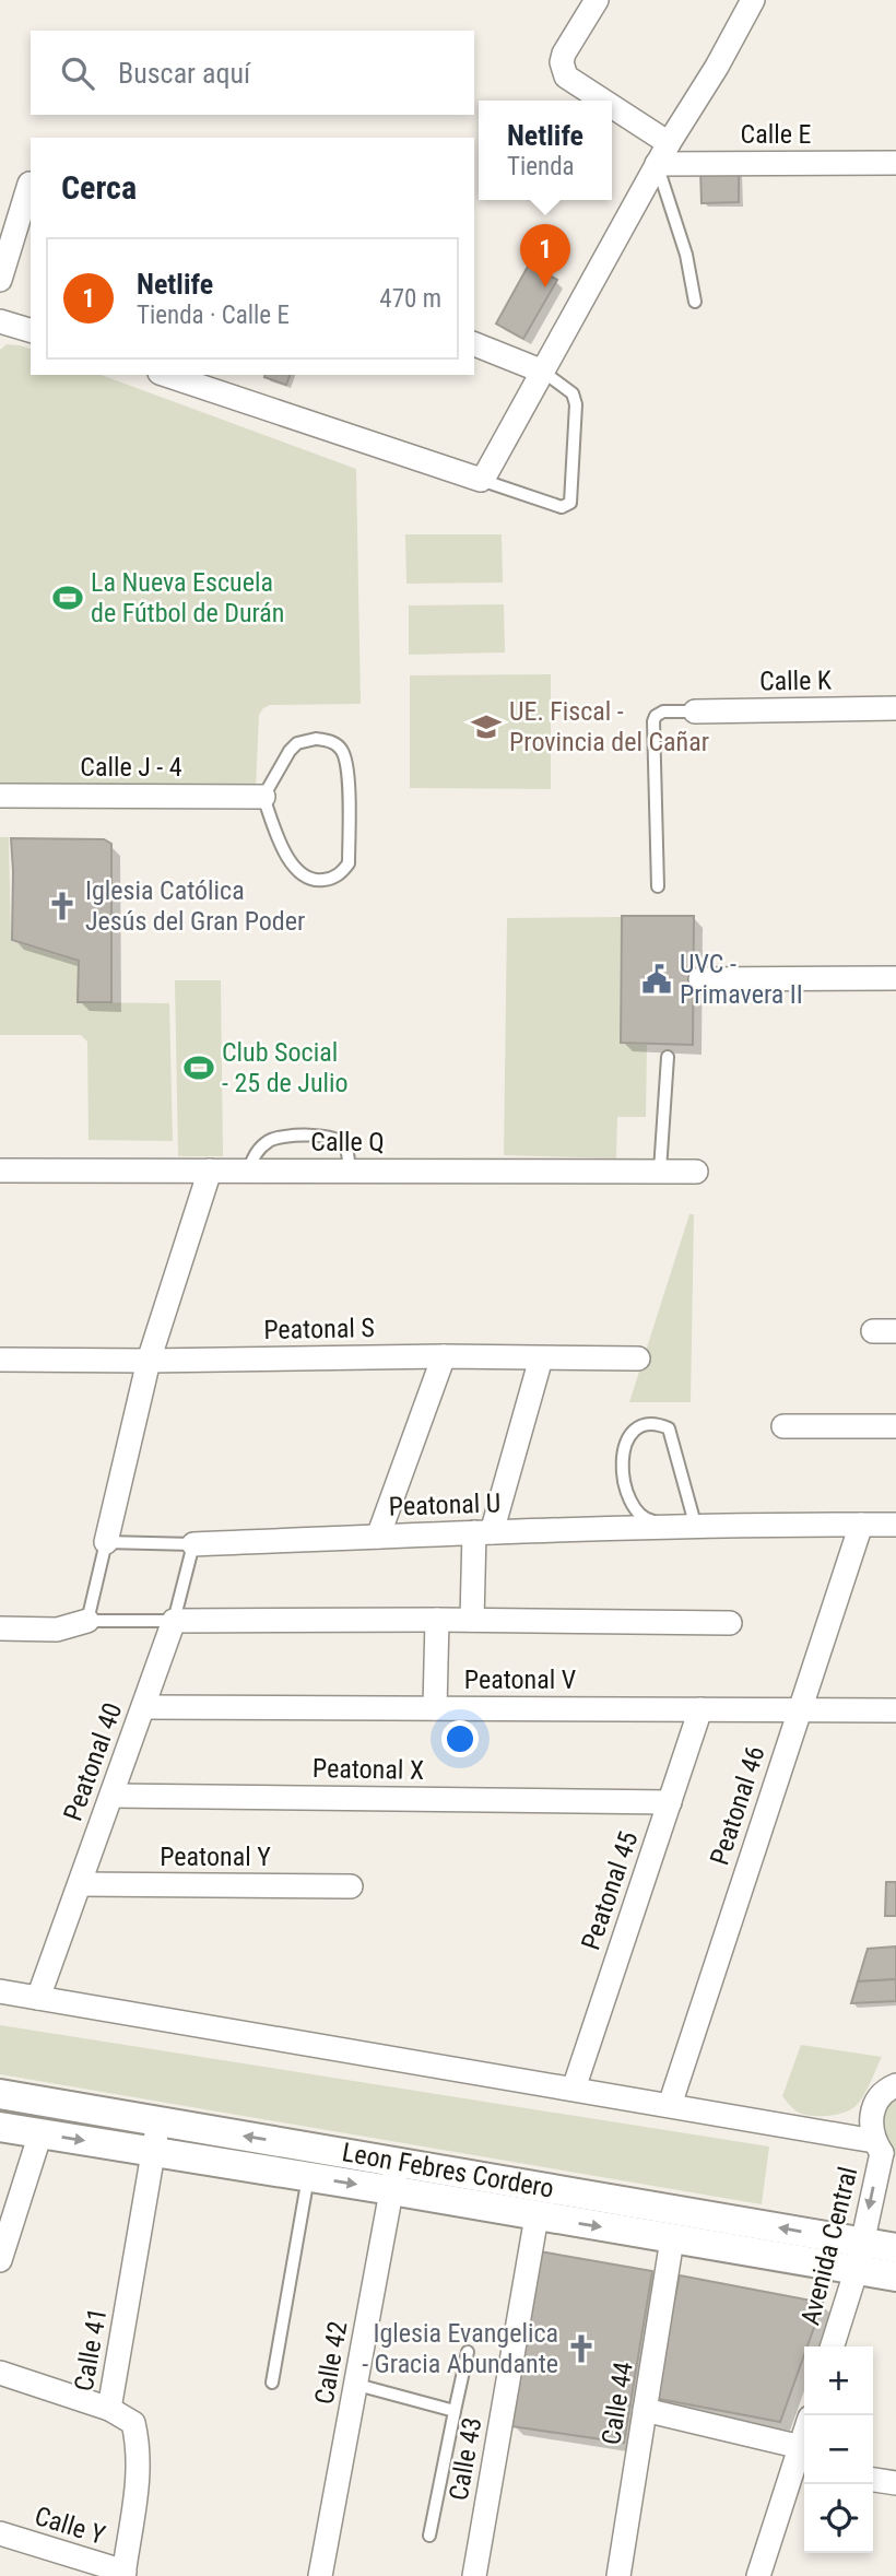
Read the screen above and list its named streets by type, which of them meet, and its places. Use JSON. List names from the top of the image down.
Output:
{
  "streets": {
    "street": [
      "Calle E",
      "Calle K",
      "Calle J - 4",
      "Calle Q",
      "Peatonal S",
      "Peatonal U",
      "Peatonal V",
      "Peatonal 40",
      "Peatonal X",
      "Peatonal 46",
      "Peatonal Y",
      "Peatonal 45",
      "Leon Febres Cordero",
      "Avenida Central",
      "Calle 41",
      "Calle 42",
      "Calle 44",
      "Calle 43",
      "Calle Y"
    ]
  },
  "crossings": [
    ["Peatonal U", "Peatonal 40"],
    ["Peatonal U", "Peatonal 46"],
    ["Peatonal V", "Peatonal 40"],
    ["Peatonal V", "Peatonal 46"],
    ["Peatonal V", "Peatonal 45"],
    ["Peatonal 40", "Peatonal X"],
    ["Peatonal 40", "Peatonal Y"],
    ["Peatonal X", "Peatonal 45"],
    ["Leon Febres Cordero", "Avenida Central"],
    ["Leon Febres Cordero", "Calle 41"],
    ["Leon Febres Cordero", "Calle 42"],
    ["Leon Febres Cordero", "Calle 44"],
    ["Leon Febres Cordero", "Calle 43"],
    ["Calle 41", "Calle Y"]
  ],
  "one_way": ["Avenida Central"],
  "places": {
    "sports": ["La Nueva Escuela de Fútbol de Durán", "Club Social - 25 de Julio"],
    "school or university": ["UE. Fiscal - Provincia del Cañar"],
    "church": ["Iglesia Católica Jesús del Gran Poder", "Iglesia Evangelica - Gracia Abundante"],
    "public building": ["UVC - Primavera II"]
  },
  "page": {
    "search": "Buscar aquí",
    "popup": ["Netlife", "Tienda"],
    "heading": "Cerca",
    "pins": "1",
    "list": [
      {
        "mark": "1",
        "name": "Netlife",
        "note": "Tienda · Calle E",
        "value": "470 m"
      }
    ],
    "map_buttons": ["+", "−"]
  }
}
